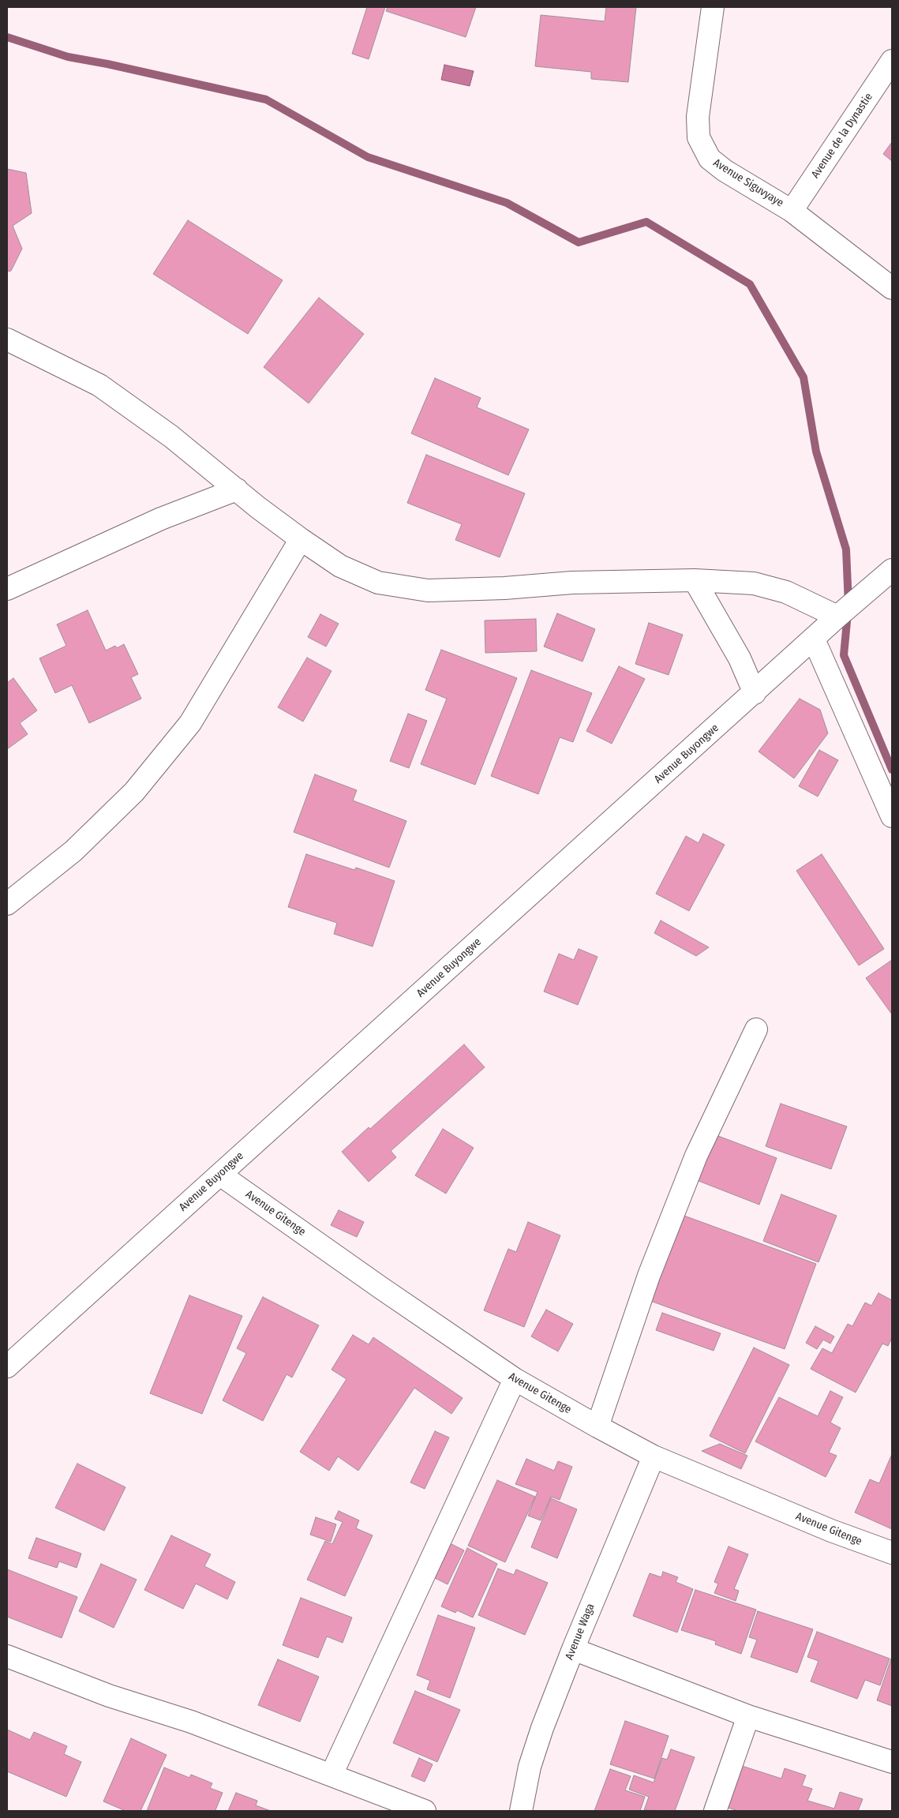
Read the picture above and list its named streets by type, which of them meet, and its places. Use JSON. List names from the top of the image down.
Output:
{
  "streets": {
    "street": [
      "Avenue de la Dynastie",
      "Avenue Siguvyaye",
      "Avenue Buyongwe",
      "Avenue Gitenge",
      "Avenue Waga"
    ]
  },
  "crossings": [
    ["Avenue de la Dynastie", "Avenue Siguvyaye"],
    ["Avenue Buyongwe", "Avenue Gitenge"],
    ["Avenue Gitenge", "Avenue Waga"]
  ]
}
